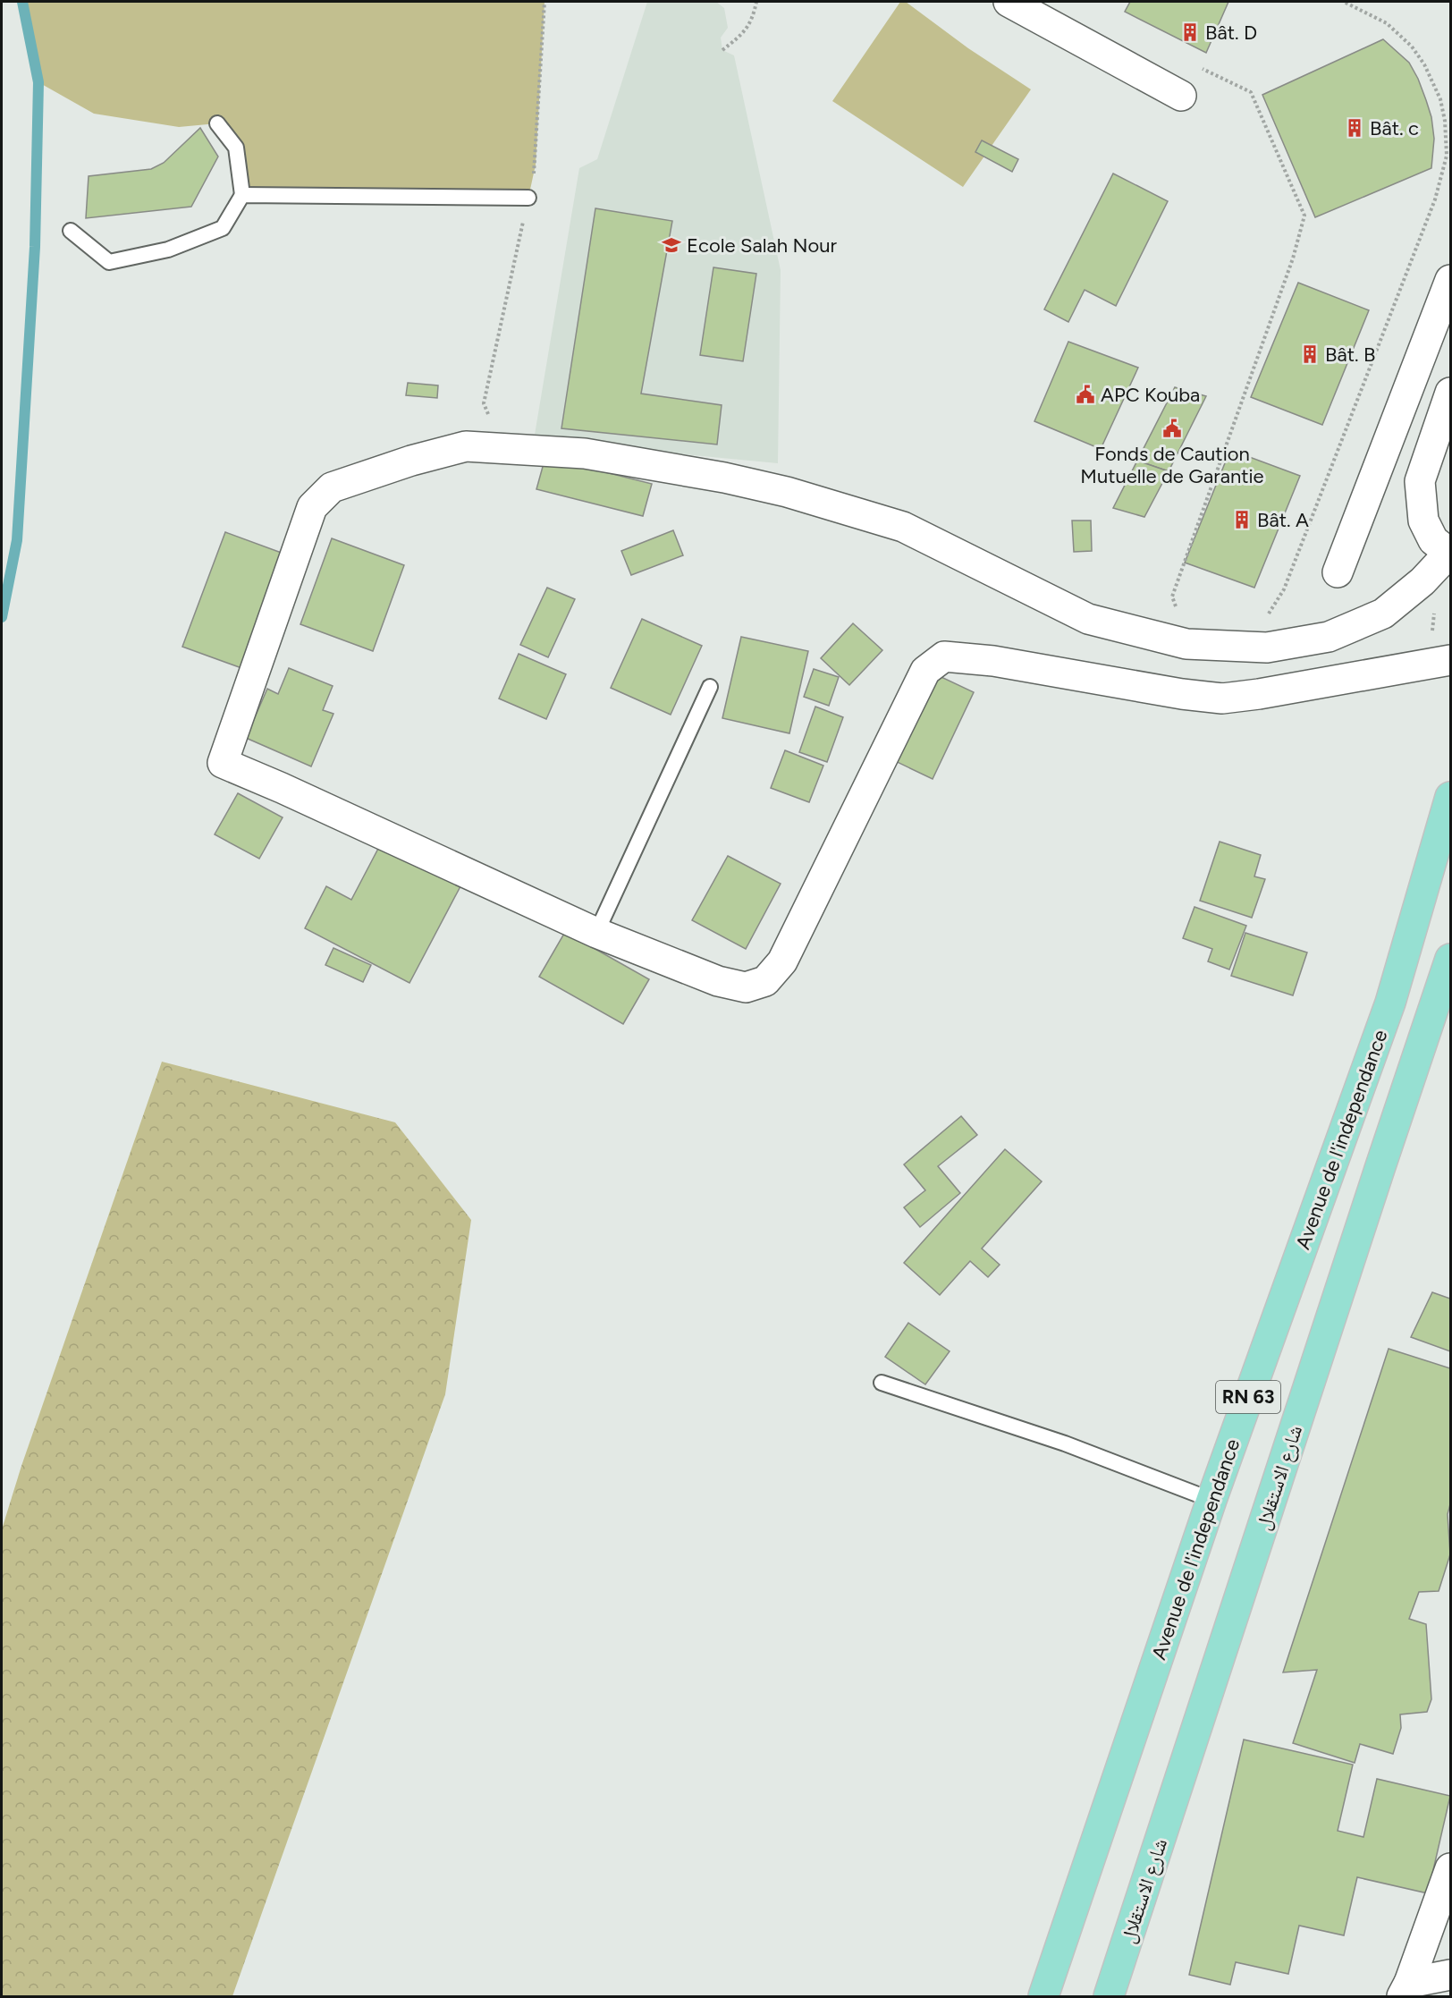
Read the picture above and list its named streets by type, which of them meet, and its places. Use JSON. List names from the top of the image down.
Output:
{
  "streets": {
    "main road": ["Avenue de l'independance", "RN 63", "شارع الاستقلال"]
  },
  "places": {
    "building": [
      "Bât. D",
      "Bât. c",
      "Bât. B",
      "Bât. A"
    ],
    "school or university": ["Ecole Salah Nour"],
    "public building": ["APC Kouba", "Fonds de Caution Mutuelle de Garantie"]
  }
}
